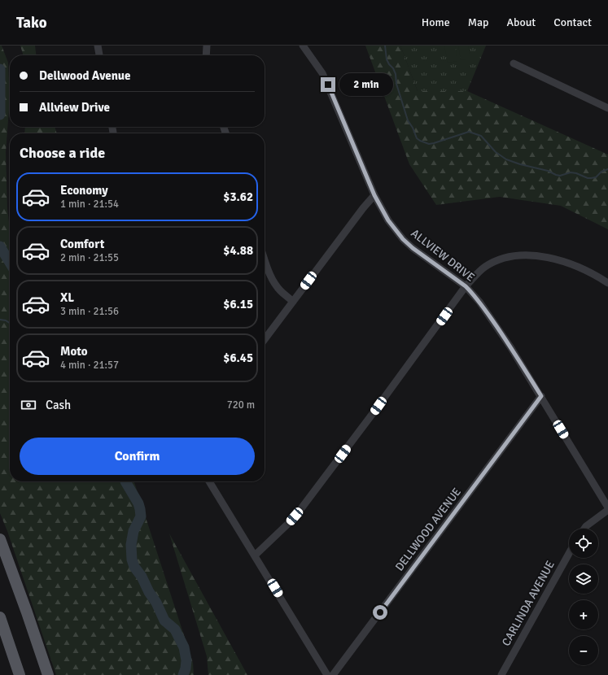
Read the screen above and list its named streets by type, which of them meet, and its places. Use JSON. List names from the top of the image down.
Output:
{
  "streets": {
    "street": ["ALLVIEW DRIVE", "DELLWOOD AVENUE", "CARLINDA AVENUE"]
  },
  "crossings": [
    ["ALLVIEW DRIVE", "DELLWOOD AVENUE"]
  ],
  "page": {
    "header": "Tako",
    "nav": [
      "Home",
      "Map",
      "About",
      "Contact"
    ],
    "banner": ["Dellwood Avenue", "Allview Drive"],
    "bubble": "2 min",
    "heading": "Choose a ride",
    "list": [
      {
        "name": "Economy",
        "note": "1 min · 21:54",
        "value": "$3.62"
      },
      {
        "name": "Comfort",
        "note": "2 min · 21:55",
        "value": "$4.88"
      },
      {
        "name": "XL",
        "note": "3 min · 21:56",
        "value": "$6.15"
      },
      {
        "name": "Moto",
        "note": "4 min · 21:57",
        "value": "$6.45"
      }
    ],
    "pay": ["Cash", "720 m"],
    "buttons": "Confirm",
    "map_buttons": ["+", "−"]
  }
}
